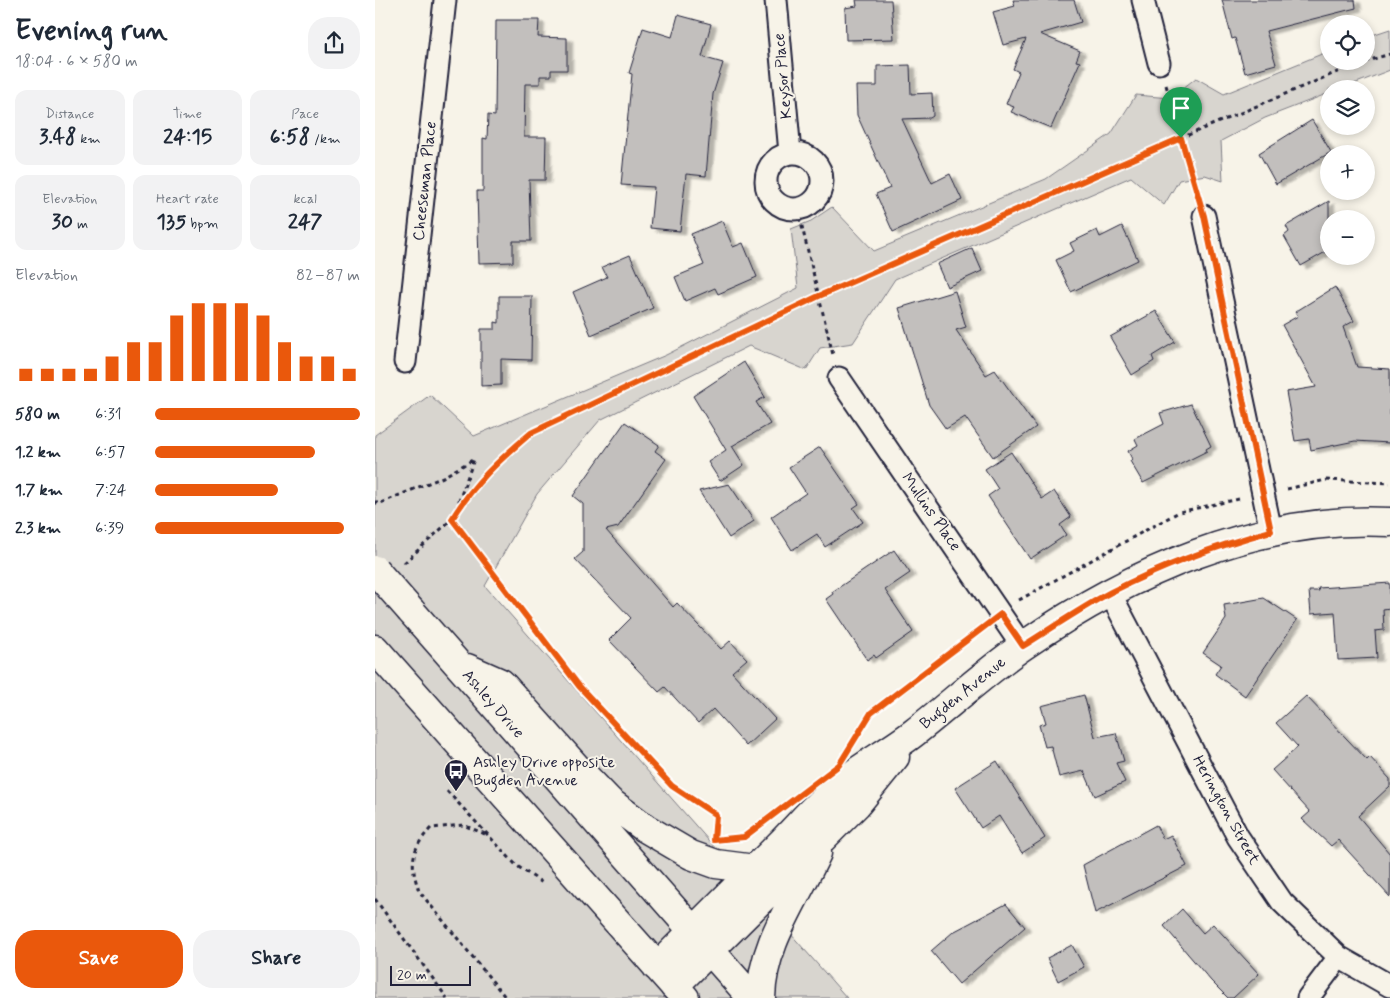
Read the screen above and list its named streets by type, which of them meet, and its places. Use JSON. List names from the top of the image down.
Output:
{
  "streets": {
    "main road": ["Bugden Avenue", "Ashley Drive"],
    "street": [
      "Keysor Place",
      "Cheeseman Place",
      "Mullins Place",
      "Herington Street"
    ]
  },
  "crossings": [
    ["Mullins Place", "Bugden Avenue"],
    ["Bugden Avenue", "Ashley Drive"],
    ["Bugden Avenue", "Herington Street"]
  ],
  "places": {
    "bus stop": ["Ashley Drive opposite Bugden Avenue"]
  },
  "scale_bar": "20 m",
  "page": {
    "heading": ["Evening run", "18:04 · 6 × 580 m"],
    "map_buttons": ["+", "−"],
    "stats": [
      ["Distance", "3.48 km"],
      ["Time", "24:15"],
      ["Pace", "6:58 /km"],
      ["Elevation", "30 m"],
      ["Heart rate", "135 bpm"],
      ["kcal", "247"]
    ],
    "chart": ["Elevation", "82–87 m"],
    "list": [
      {
        "name": "580 m",
        "note": "6:31"
      },
      {
        "name": "1.2 km",
        "note": "6:57"
      },
      {
        "name": "1.7 km",
        "note": "7:24"
      },
      {
        "name": "2.3 km",
        "note": "6:39"
      }
    ],
    "buttons": ["Save", "Share"],
    "scale": "20 m"
  }
}
